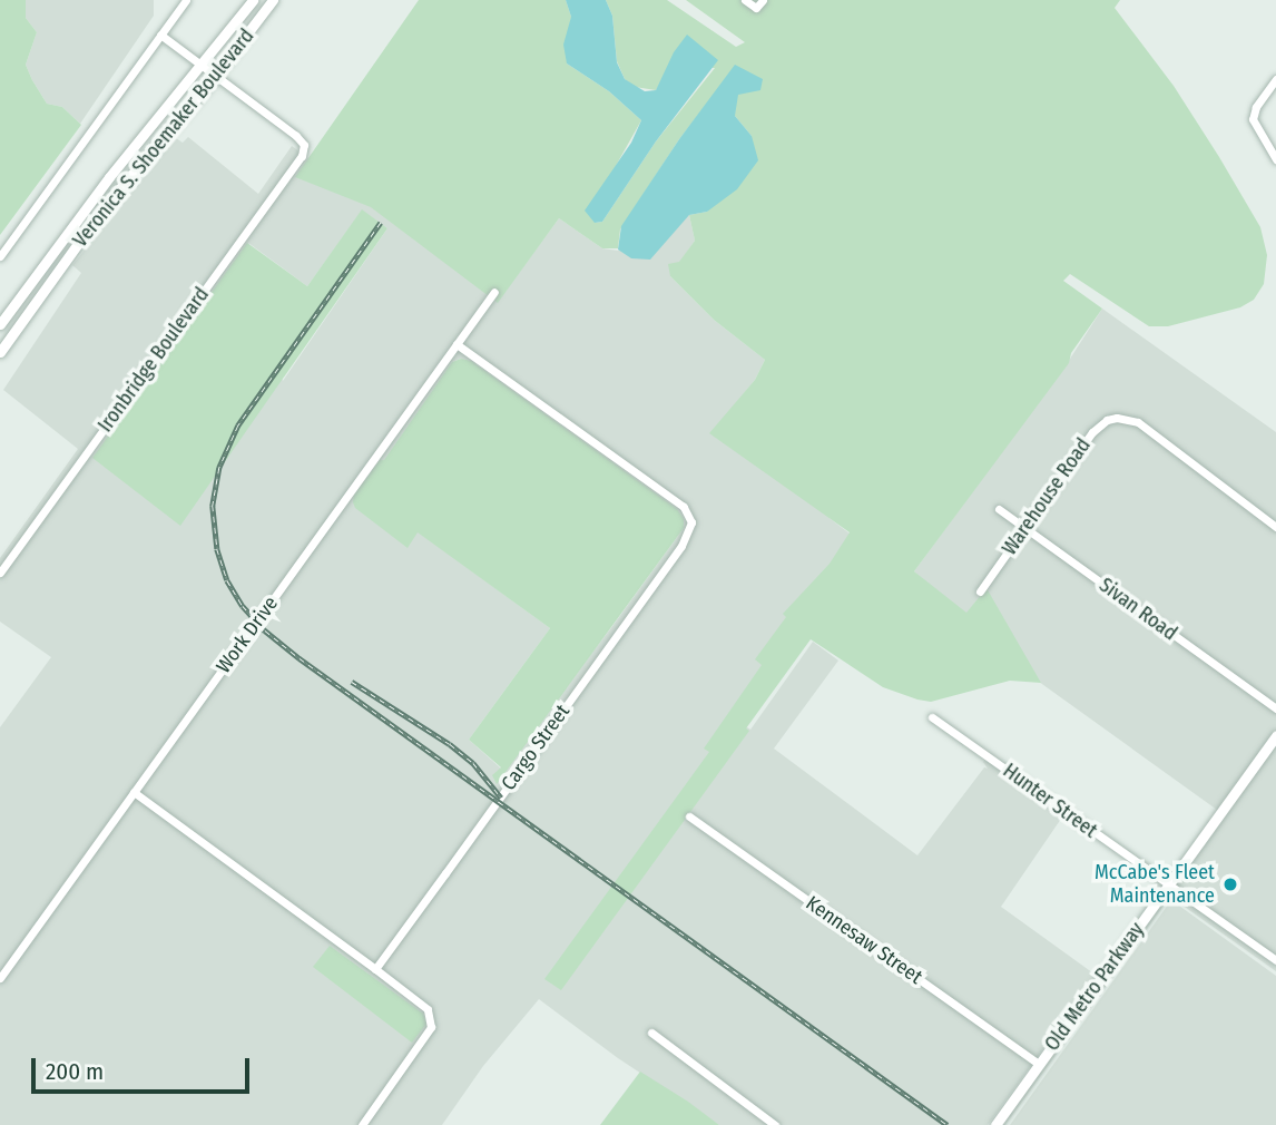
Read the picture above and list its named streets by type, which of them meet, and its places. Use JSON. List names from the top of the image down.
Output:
{
  "streets": {
    "street": [
      "Veronica S. Shoemaker Boulevard",
      "Ironbridge Boulevard",
      "Warehouse Road",
      "Sivan Road",
      "Work Drive",
      "Cargo Street",
      "Hunter Street",
      "Kennesaw Street",
      "Old Metro Parkway"
    ]
  },
  "crossings": [
    ["Veronica S. Shoemaker Boulevard", "Ironbridge Boulevard"],
    ["Warehouse Road", "Sivan Road"],
    ["Work Drive", "Cargo Street"],
    ["Hunter Street", "Old Metro Parkway"],
    ["Kennesaw Street", "Old Metro Parkway"]
  ],
  "places": ["McCabe's Fleet Maintenance"],
  "scale_bar": "200 m"
}
